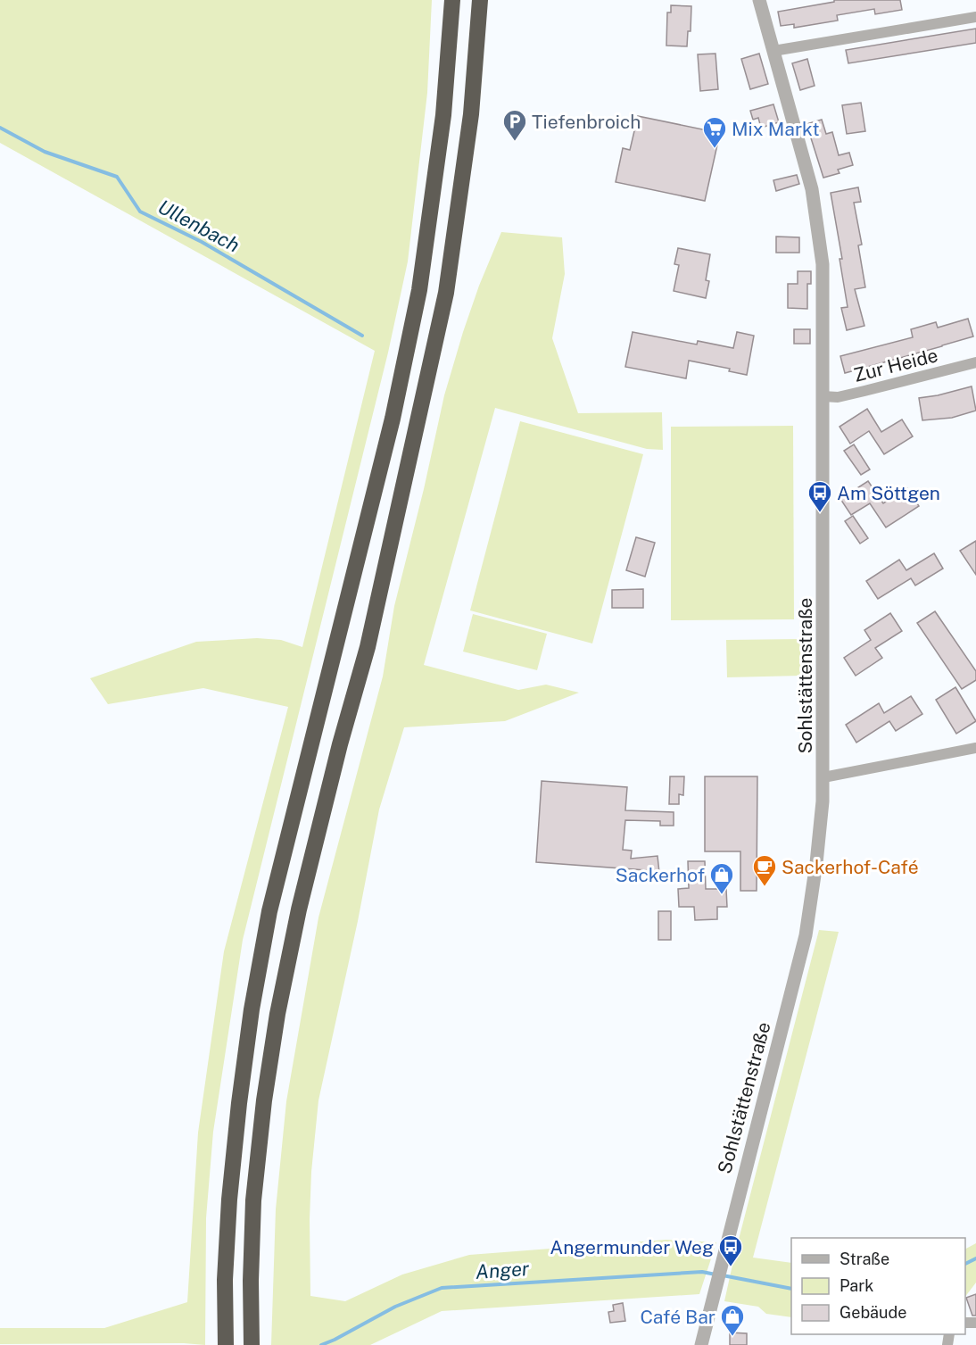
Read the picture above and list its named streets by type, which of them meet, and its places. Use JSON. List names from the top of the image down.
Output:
{
  "streets": {
    "street": ["Zur Heide", "Sohlstättenstraße"]
  },
  "crossings": [
    ["Zur Heide", "Sohlstättenstraße"]
  ],
  "water": ["Ullenbach", "Anger"],
  "places": {
    "parking": ["Tiefenbroich"],
    "supermarket": ["Mix Markt"],
    "bus stop": ["Am Söttgen", "Angermunder Weg"],
    "cafe": ["Sackerhof-Café"],
    "shop": ["Sackerhof", "Café Bar"]
  },
  "legend": ["Straße", "Park", "Gebäude"]
}
